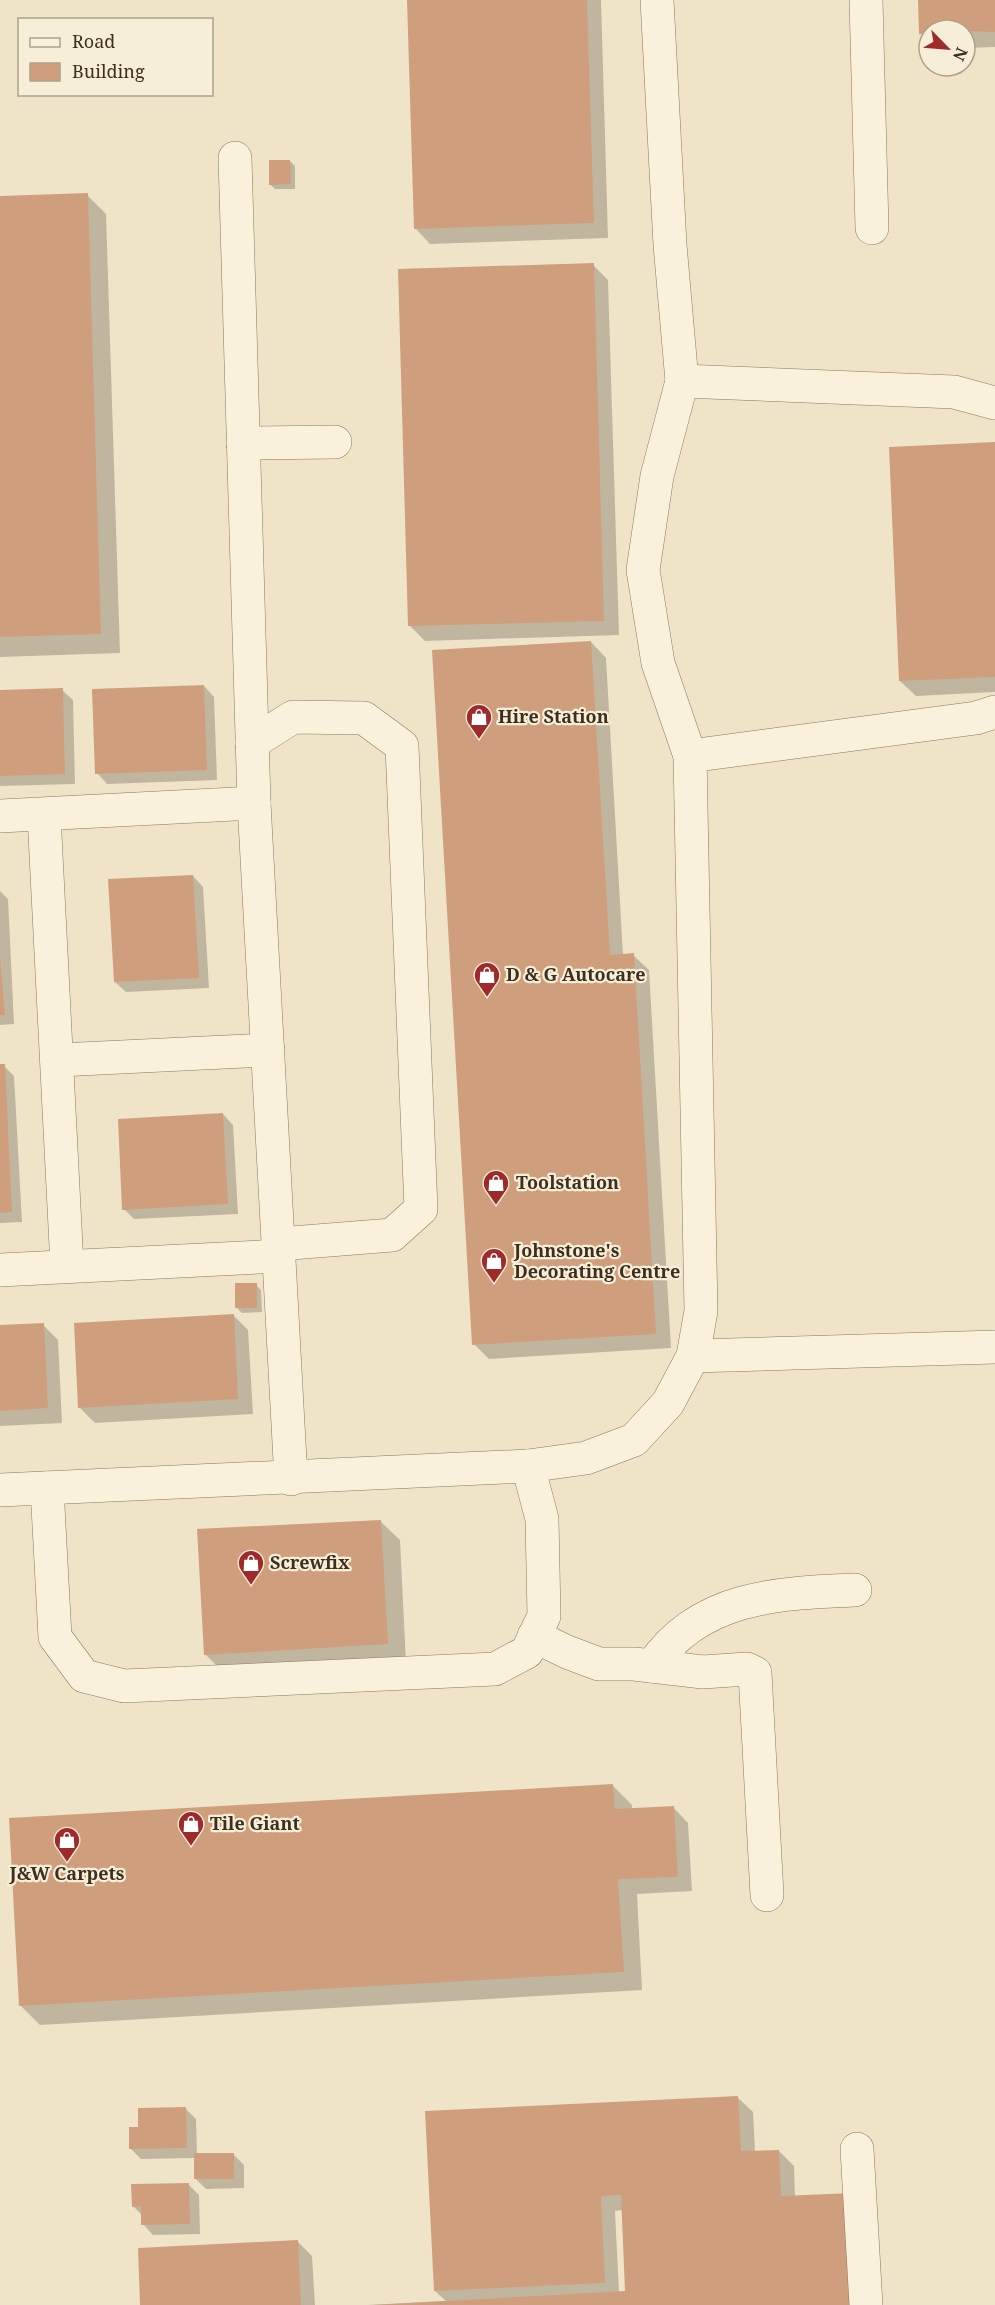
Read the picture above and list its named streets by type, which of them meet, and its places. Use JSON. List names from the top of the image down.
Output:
{
  "places": {
    "shop": [
      "Hire Station",
      "D & G Autocare",
      "Toolstation",
      "Johnstone's Decorating Centre",
      "Screwfix",
      "Tile Giant",
      "J&W Carpets"
    ]
  },
  "legend": ["Road", "Building"],
  "north": "bottom right"
}
